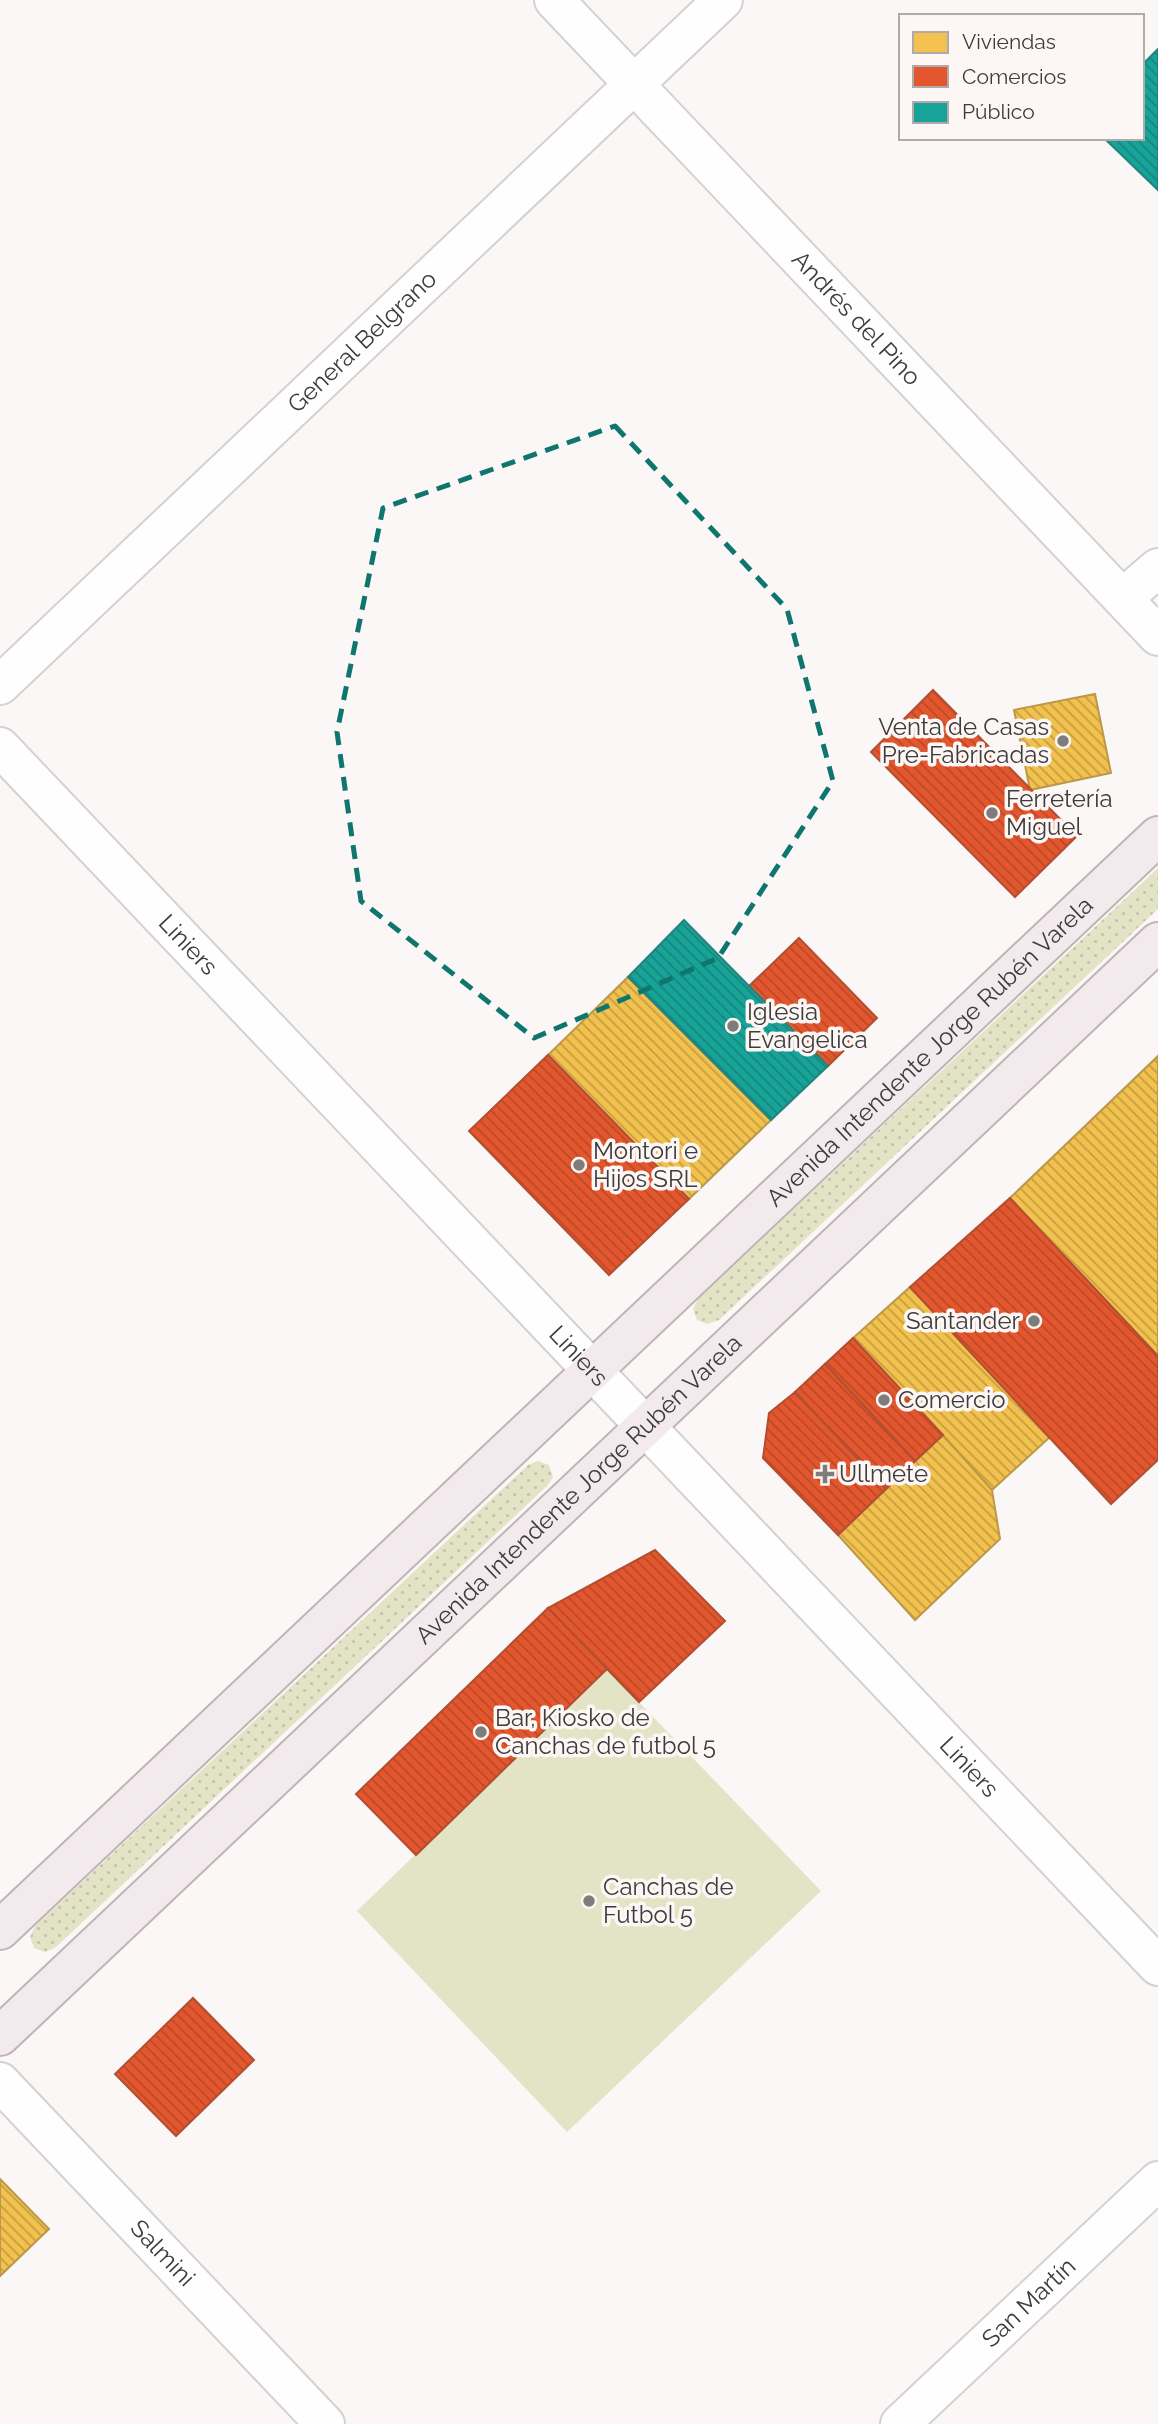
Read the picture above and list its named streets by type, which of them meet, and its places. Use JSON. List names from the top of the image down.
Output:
{
  "streets": {
    "main road": ["Avenida Intendente Jorge Rubén Varela"],
    "street": [
      "Andrés del Pino",
      "General Belgrano",
      "Liniers",
      "Salmini",
      "San Martín"
    ]
  },
  "crossings": [
    ["Andrés del Pino", "General Belgrano"],
    ["Liniers", "Avenida Intendente Jorge Rubén Varela"]
  ],
  "places": {
    "other": [
      "Venta de Casas Pre-Fabricadas",
      "Ferretería Miguel",
      "Iglesia Evangelica",
      "Montori e Hijos SRL",
      "Santander",
      "Comercio",
      "Bar, Kiosko de Canchas de futbol 5",
      "Canchas de Futbol 5"
    ],
    "health": ["Ullmete"]
  },
  "legend": ["Viviendas", "Comercios", "Público"]
}
